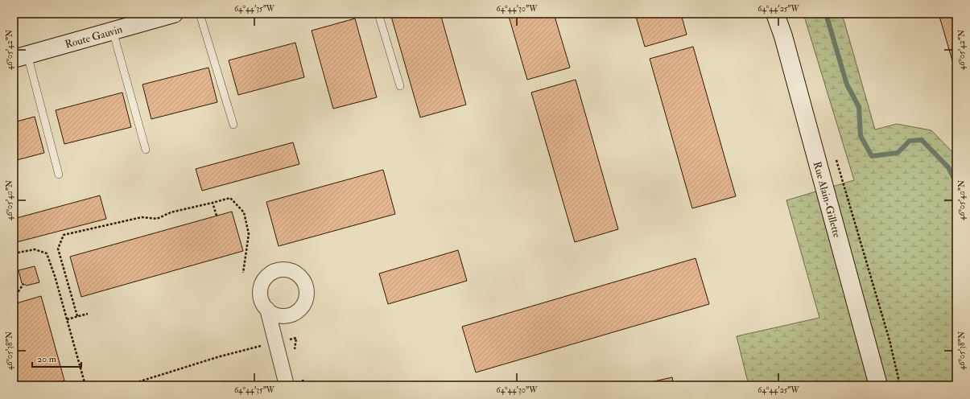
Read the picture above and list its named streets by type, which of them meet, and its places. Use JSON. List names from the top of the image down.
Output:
{
  "streets": {
    "street": ["Route Gauvin", "Rue Alain-Gillette"]
  },
  "scale_bar": "20 m",
  "coordinates": [
    "64°44'35\"W",
    "64°44'30\"W",
    "64°44'25\"W",
    "46°05'42\"N",
    "46°05'40\"N",
    "46°05'38\"N"
  ]
}
